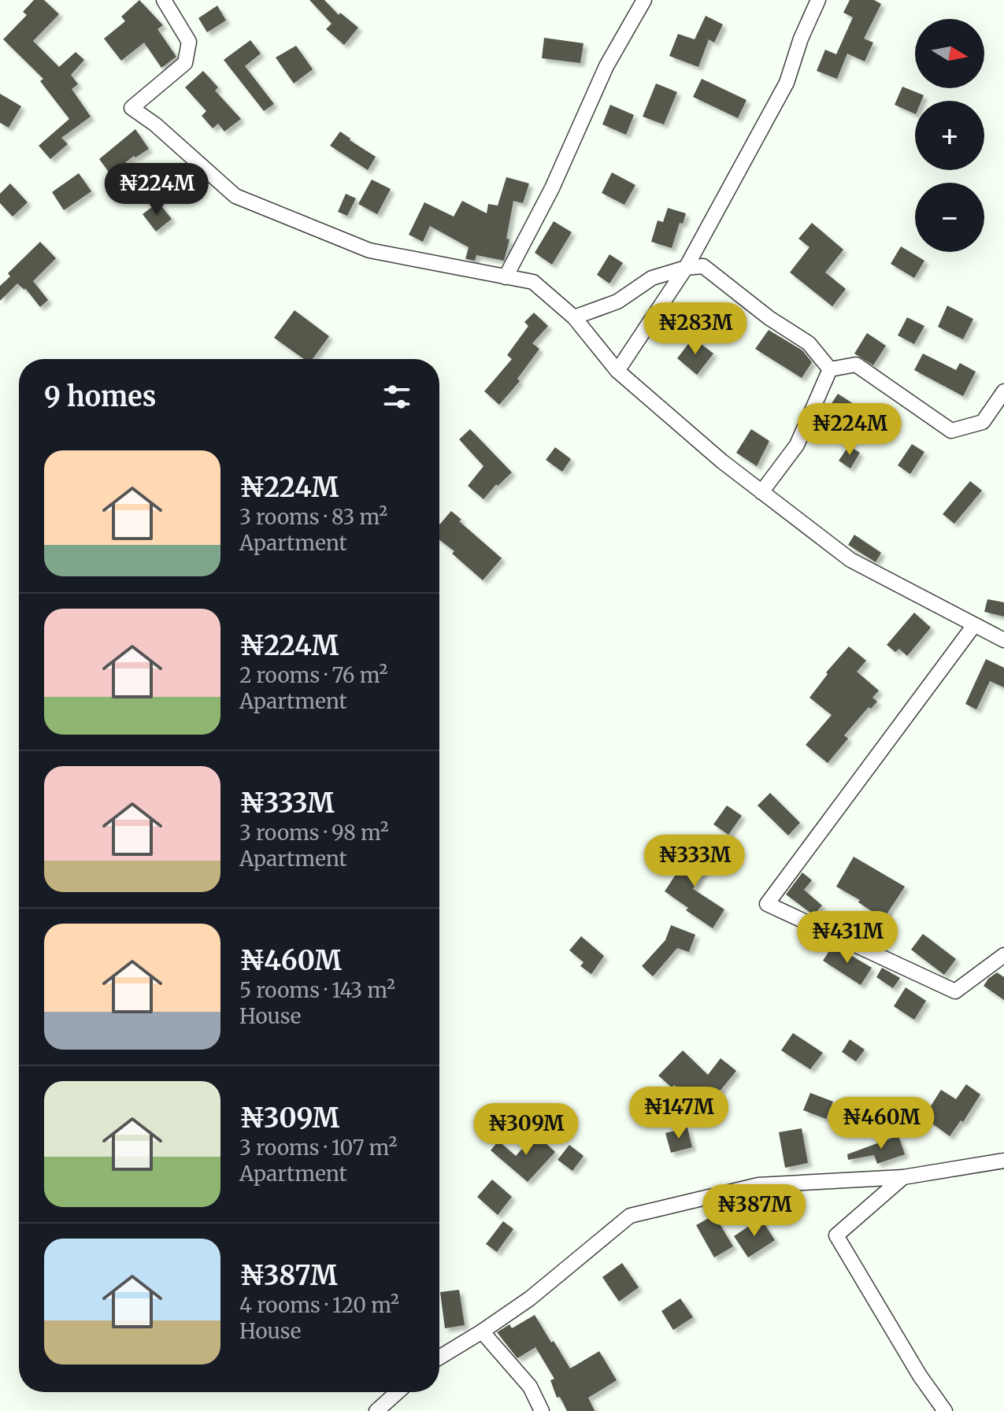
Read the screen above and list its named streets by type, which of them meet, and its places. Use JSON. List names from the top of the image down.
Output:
{
  "north": "right",
  "page": {
    "map_buttons": ["+", "−"],
    "price": [
      "₦224M",
      "₦283M",
      "₦224M",
      "₦333M",
      "₦431M",
      "₦147M",
      "₦460M",
      "₦309M",
      "₦387M"
    ],
    "heading": "9 homes",
    "list": [
      {
        "name": "₦224M",
        "note": "3 rooms · 83 m² · Apartment"
      },
      {
        "name": "₦224M",
        "note": "2 rooms · 76 m² · Apartment"
      },
      {
        "name": "₦333M",
        "note": "3 rooms · 98 m² · Apartment"
      },
      {
        "name": "₦460M",
        "note": "5 rooms · 143 m² · House"
      },
      {
        "name": "₦309M",
        "note": "3 rooms · 107 m² · Apartment"
      },
      {
        "name": "₦387M",
        "note": "4 rooms · 120 m² · House"
      }
    ]
  }
}
